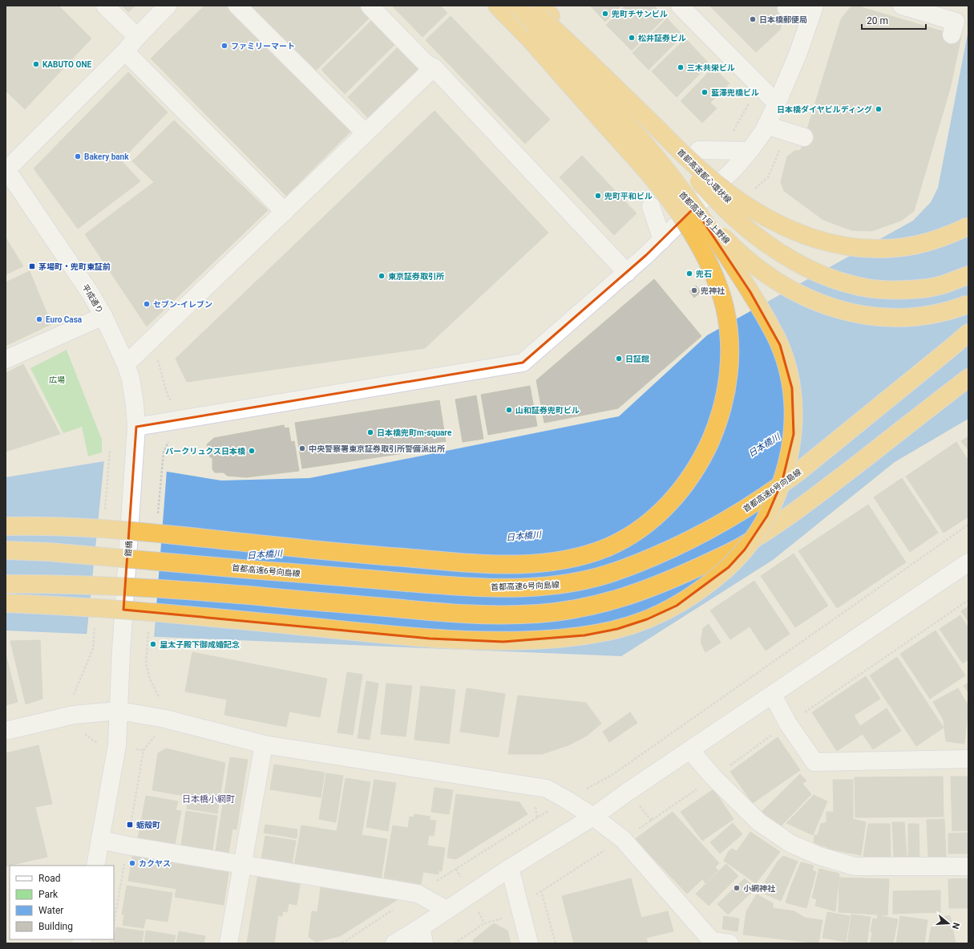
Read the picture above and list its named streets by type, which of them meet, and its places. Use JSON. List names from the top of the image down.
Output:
{
  "streets": {
    "highway": ["首都高速都心環状線", "首都高速1号上野線", "首都高速6号向島線"],
    "street": ["平成通り", "鎧橋"]
  },
  "crossings": [
    ["平成通り", "鎧橋"]
  ],
  "districts": ["日本橋小網町"],
  "water": ["日本橋川"],
  "parks": ["広場"],
  "places": {
    "other": [
      "兜町チサンビル",
      "日本橋郵便局",
      "松井証券ビル",
      "ファミリーマート",
      "KABUTO ONE",
      "三木共栄ビル",
      "藍澤兜橋ビル",
      "日本橋ダイヤビルディング",
      "Bakery bank",
      "兜町平和ビル",
      "兜石",
      "東京証券取引所",
      "兜神社",
      "セブン-イレブン",
      "Euro Casa",
      "日証館",
      "山和証券兜町ビル",
      "日本橋兜町m-square",
      "中央警察署東京証券取引所警備派出所",
      "パークリュクス日本橋",
      "皇太子殿下御成婚記念",
      "カクヤス",
      "小網神社"
    ],
    "transit": ["茅場町・兜町東証前", "蛎殻町"]
  },
  "legend": [
    "Road",
    "Park",
    "Water",
    "Building"
  ],
  "scale_bar": "20 m",
  "north": "right"
}
